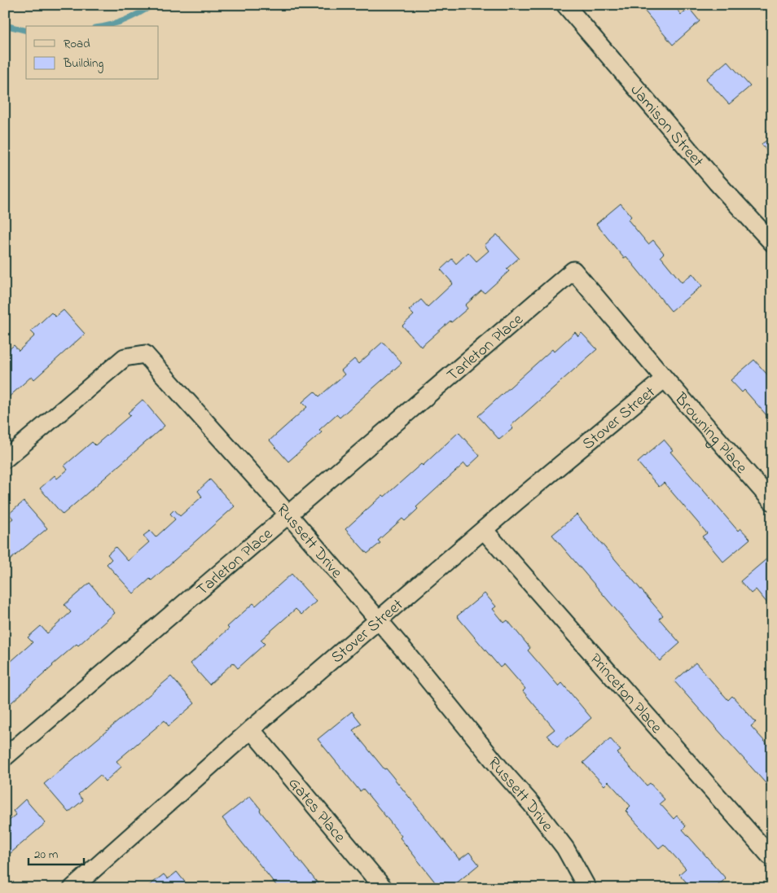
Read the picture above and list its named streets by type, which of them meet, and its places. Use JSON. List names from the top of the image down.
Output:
{
  "streets": {
    "street": [
      "Jamison Street",
      "Tarleton Place",
      "Stover Street",
      "Browning Place",
      "Russett Drive",
      "Princeton Place",
      "Gates Place"
    ]
  },
  "crossings": [
    ["Tarleton Place", "Browning Place"],
    ["Tarleton Place", "Russett Drive"],
    ["Stover Street", "Browning Place"],
    ["Stover Street", "Russett Drive"],
    ["Stover Street", "Princeton Place"],
    ["Stover Street", "Gates Place"]
  ],
  "legend": ["Road", "Building"],
  "scale_bar": "20 m"
}
